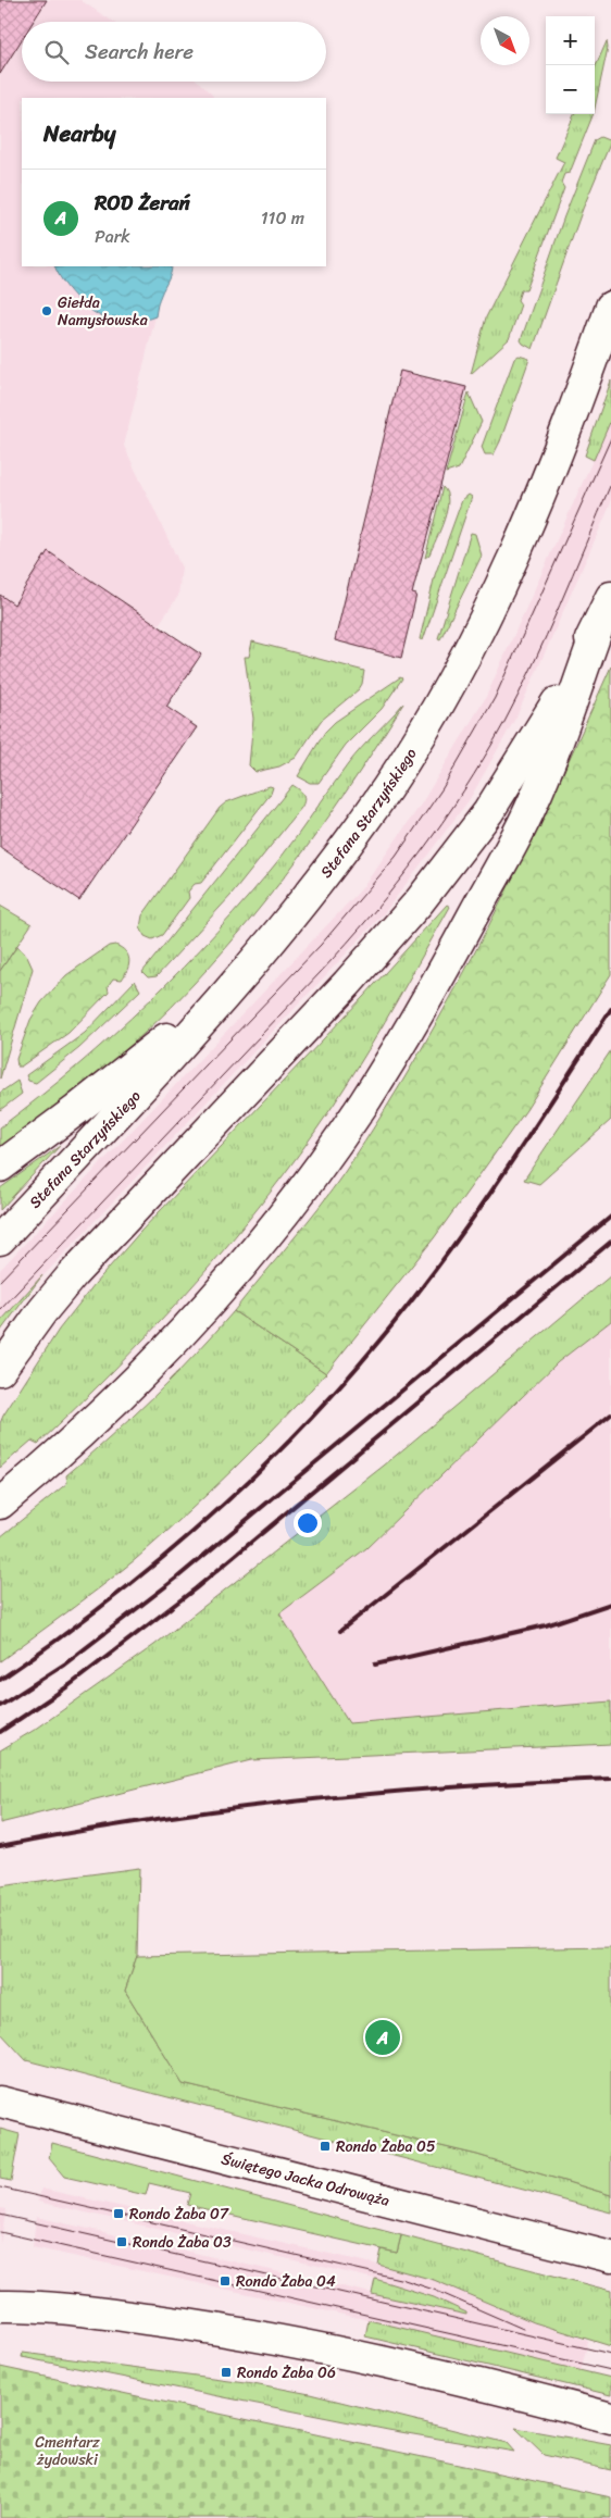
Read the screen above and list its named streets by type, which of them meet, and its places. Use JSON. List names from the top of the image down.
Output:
{
  "streets": {
    "main road": ["Stefana Starzyńskiego", "Świętego Jacka Odrowąża"]
  },
  "parks": ["Cmentarz żydowski"],
  "places": {
    "other": ["Giełda Namysłowska"],
    "transit": [
      "Rondo Żaba 05",
      "Rondo Żaba 07",
      "Rondo Żaba 03",
      "Rondo Żaba 04",
      "Rondo Żaba 06"
    ]
  },
  "north": "bottom right",
  "page": {
    "map_buttons": ["+", "−"],
    "search": "Search here",
    "heading": "Nearby",
    "list": [
      {
        "mark": "A",
        "name": "ROD Żerań",
        "note": "Park",
        "value": "110 m"
      }
    ],
    "pins": "A"
  }
}
